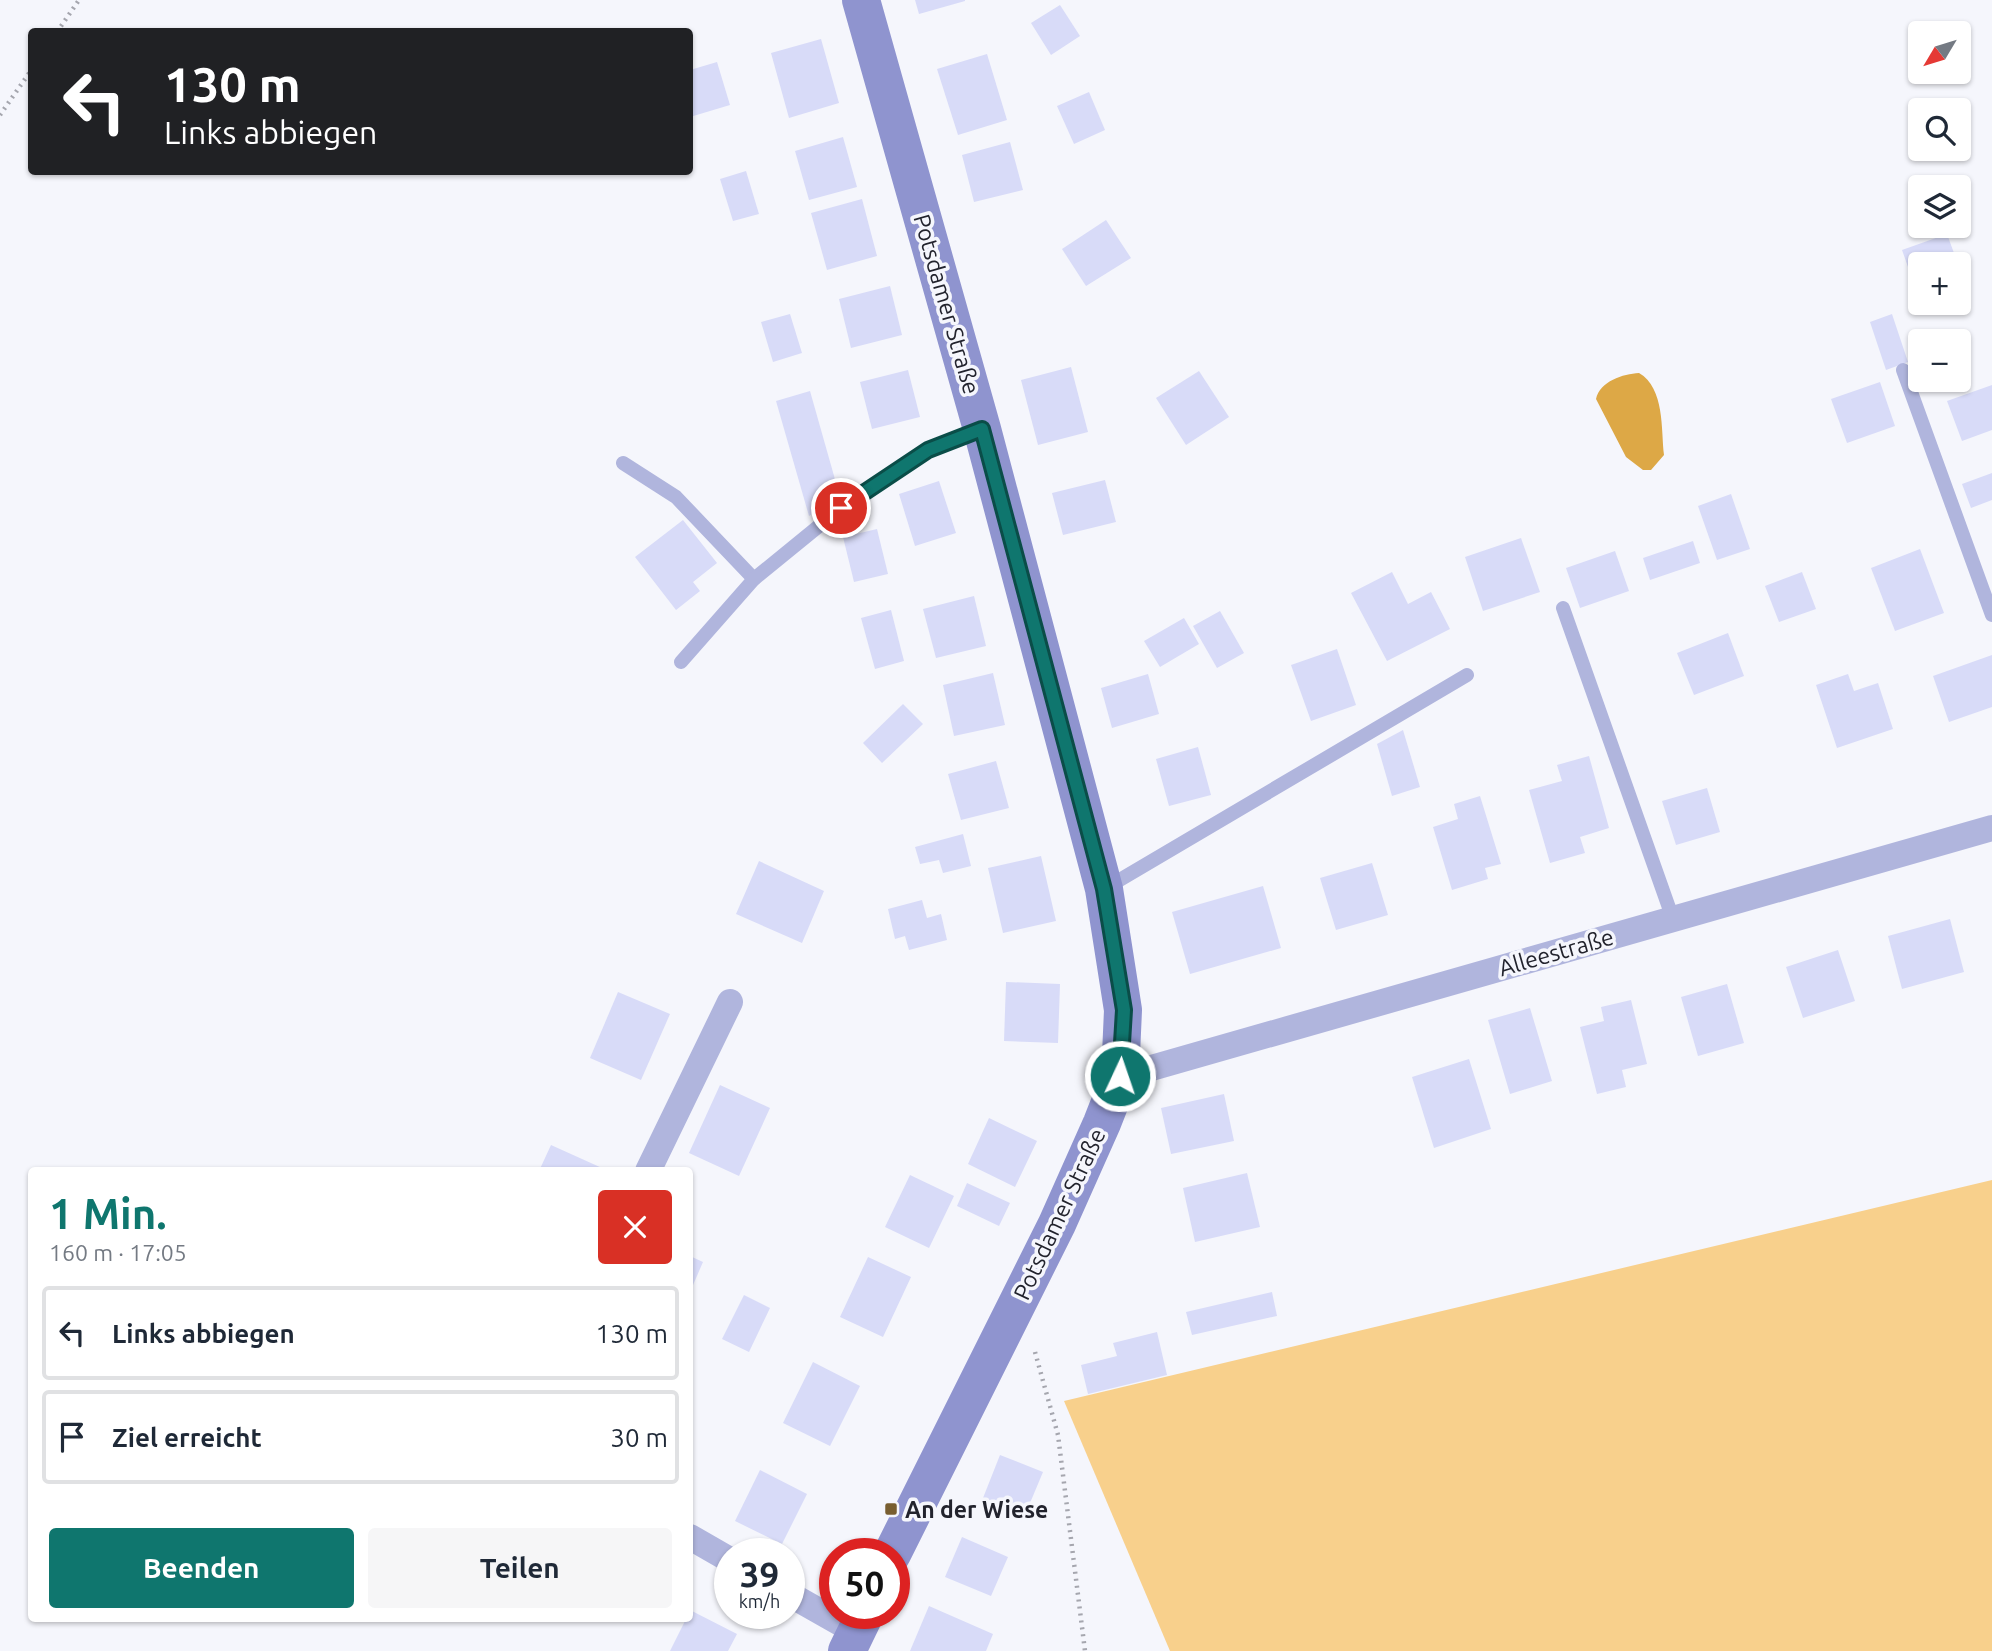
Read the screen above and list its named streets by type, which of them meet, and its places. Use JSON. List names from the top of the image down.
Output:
{
  "streets": {
    "main road": ["Potsdamer Straße"],
    "street": ["Alleestraße"]
  },
  "crossings": [
    ["Potsdamer Straße", "Alleestraße"]
  ],
  "places": {
    "transit": ["An der Wiese"]
  },
  "north": "bottom left",
  "page": {
    "map_buttons": ["+", "−"],
    "turn": ["130 m", "Links abbiegen"],
    "heading": ["1 Min.", "160 m · 17:05"],
    "list": [
      {
        "name": "Links abbiegen",
        "value": "130 m"
      },
      {
        "name": "Ziel erreicht",
        "value": "30 m"
      }
    ],
    "buttons": ["Beenden", "Teilen"],
    "speed": "39 km/h",
    "limit": "50"
  }
}
